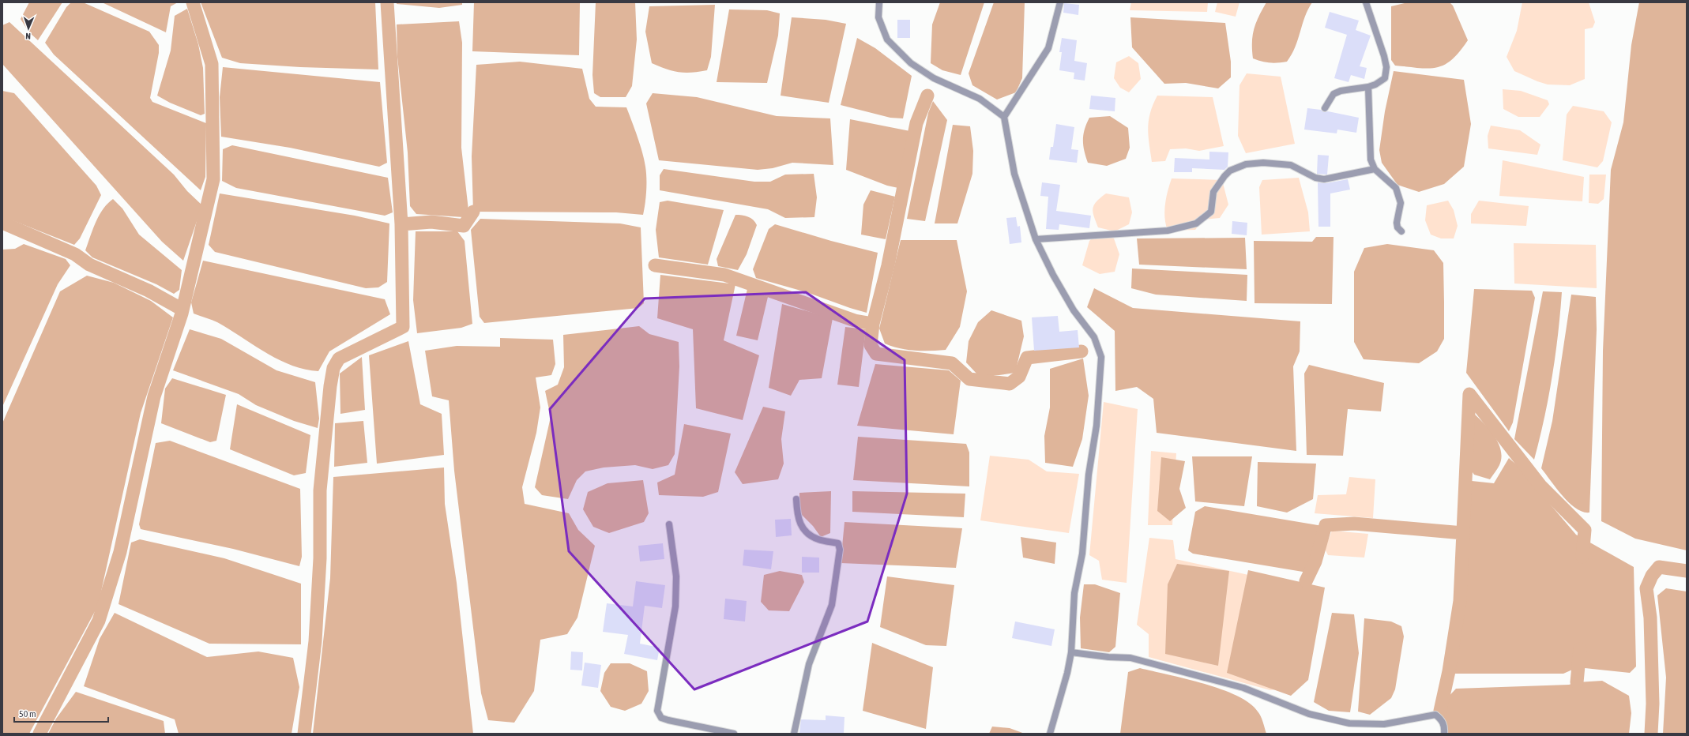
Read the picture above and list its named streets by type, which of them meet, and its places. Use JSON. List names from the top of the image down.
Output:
{
  "scale_bar": "50 m",
  "north": "bottom"
}
